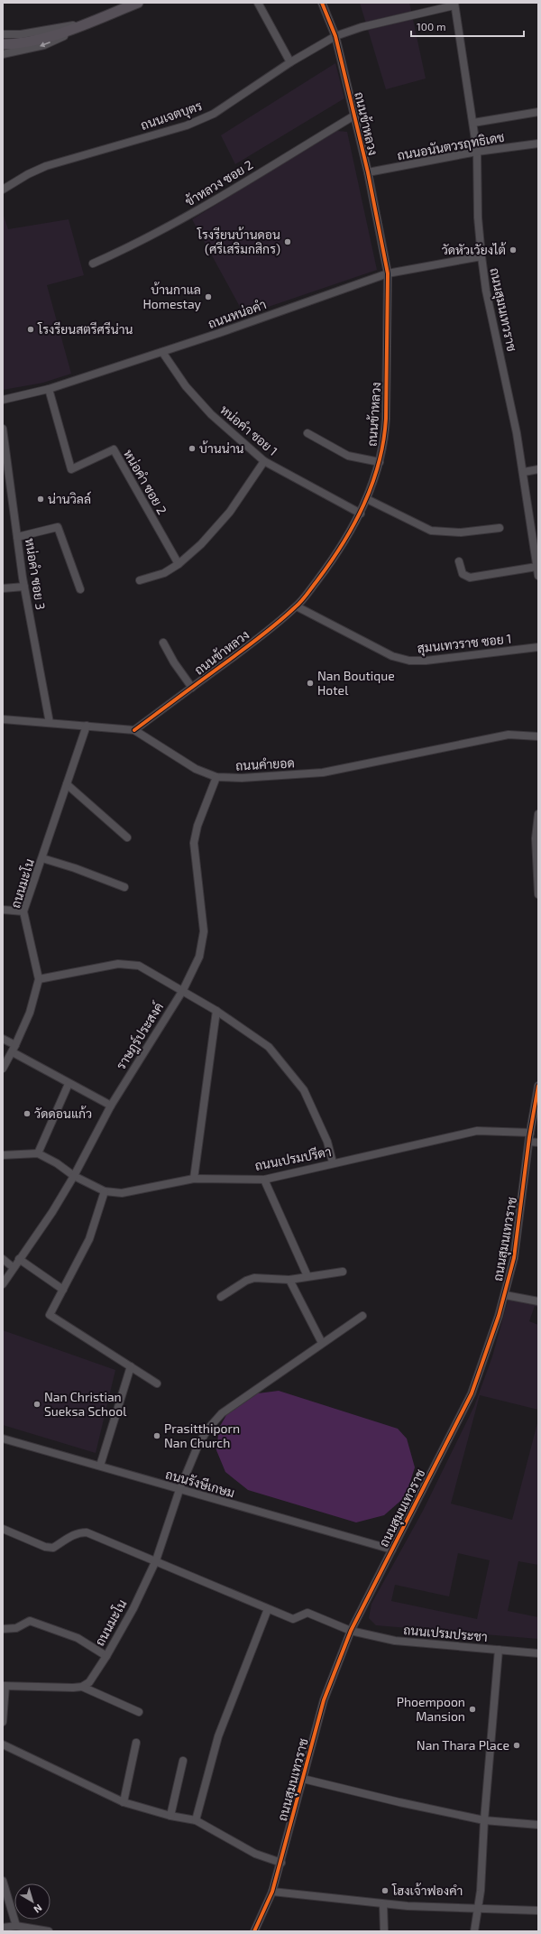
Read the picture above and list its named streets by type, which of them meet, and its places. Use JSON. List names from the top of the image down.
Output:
{
  "streets": {
    "street": [
      "ถนนเจตบุตร",
      "ถนนข้าหลวง",
      "ถนนอนันตวรฤทธิเดช",
      "ข้าหลวง ซอย 2",
      "ถนนสุมนเทวราช",
      "ถนนหน่อคำ",
      "หน่อคำ ซอย 1",
      "หน่อคำ ซอย 2",
      "หน่อคำ ซอย 3",
      "สุมนเทวราช ซอย 1",
      "ถนนคำยอด",
      "ถนนมะโน",
      "ราษฎร์ประสงค์",
      "ถนนเปรมปรีดา",
      "ถนนรังษีเกษม",
      "ถนนเปรมประชา"
    ]
  },
  "crossings": [
    ["ถนนเจตบุตร", "ถนนข้าหลวง"],
    ["ถนนเจตบุตร", "ถนนสุมนเทวราช"],
    ["ถนนข้าหลวง", "ถนนอนันตวรฤทธิเดช"],
    ["ถนนข้าหลวง", "ข้าหลวง ซอย 2"],
    ["ถนนข้าหลวง", "ถนนหน่อคำ"],
    ["ถนนข้าหลวง", "หน่อคำ ซอย 1"],
    ["ถนนข้าหลวง", "สุมนเทวราช ซอย 1"],
    ["ถนนข้าหลวง", "ถนนคำยอด"],
    ["ถนนอนันตวรฤทธิเดช", "ถนนสุมนเทวราช"],
    ["ถนนสุมนเทวราช", "ถนนหน่อคำ"],
    ["ถนนสุมนเทวราช", "ถนนเปรมปรีดา"],
    ["ถนนสุมนเทวราช", "ถนนรังษีเกษม"],
    ["ถนนสุมนเทวราช", "ถนนเปรมประชา"],
    ["ถนนหน่อคำ", "หน่อคำ ซอย 1"],
    ["ถนนหน่อคำ", "หน่อคำ ซอย 2"],
    ["หน่อคำ ซอย 3", "ถนนคำยอด"],
    ["ถนนคำยอด", "ถนนมะโน"],
    ["ถนนคำยอด", "ราษฎร์ประสงค์"],
    ["ถนนมะโน", "ถนนรังษีเกษม"],
    ["ถนนมะโน", "ถนนเปรมประชา"],
    ["ราษฎร์ประสงค์", "ถนนเปรมปรีดา"]
  ],
  "places": [
    "โรงรียนบ้านดอน (ศรีเสริมกสิกร)",
    "วัดหัวเวัยงไต้",
    "บ้านกาแล Homestay",
    "โรงรียนสตรีศรีน่าน",
    "บ้านน่าน",
    "น่านวิลล์",
    "Nan Boutique Hotel",
    "วัดดอนแก้ว",
    "Nan Christian Sueksa School",
    "Prasitthiporn Nan Church",
    "Phoempoon Mansion",
    "Nan Thara Place",
    "โฮงเจ้าฟองคำ"
  ],
  "scale_bar": "100 m",
  "north": "bottom right"
}
